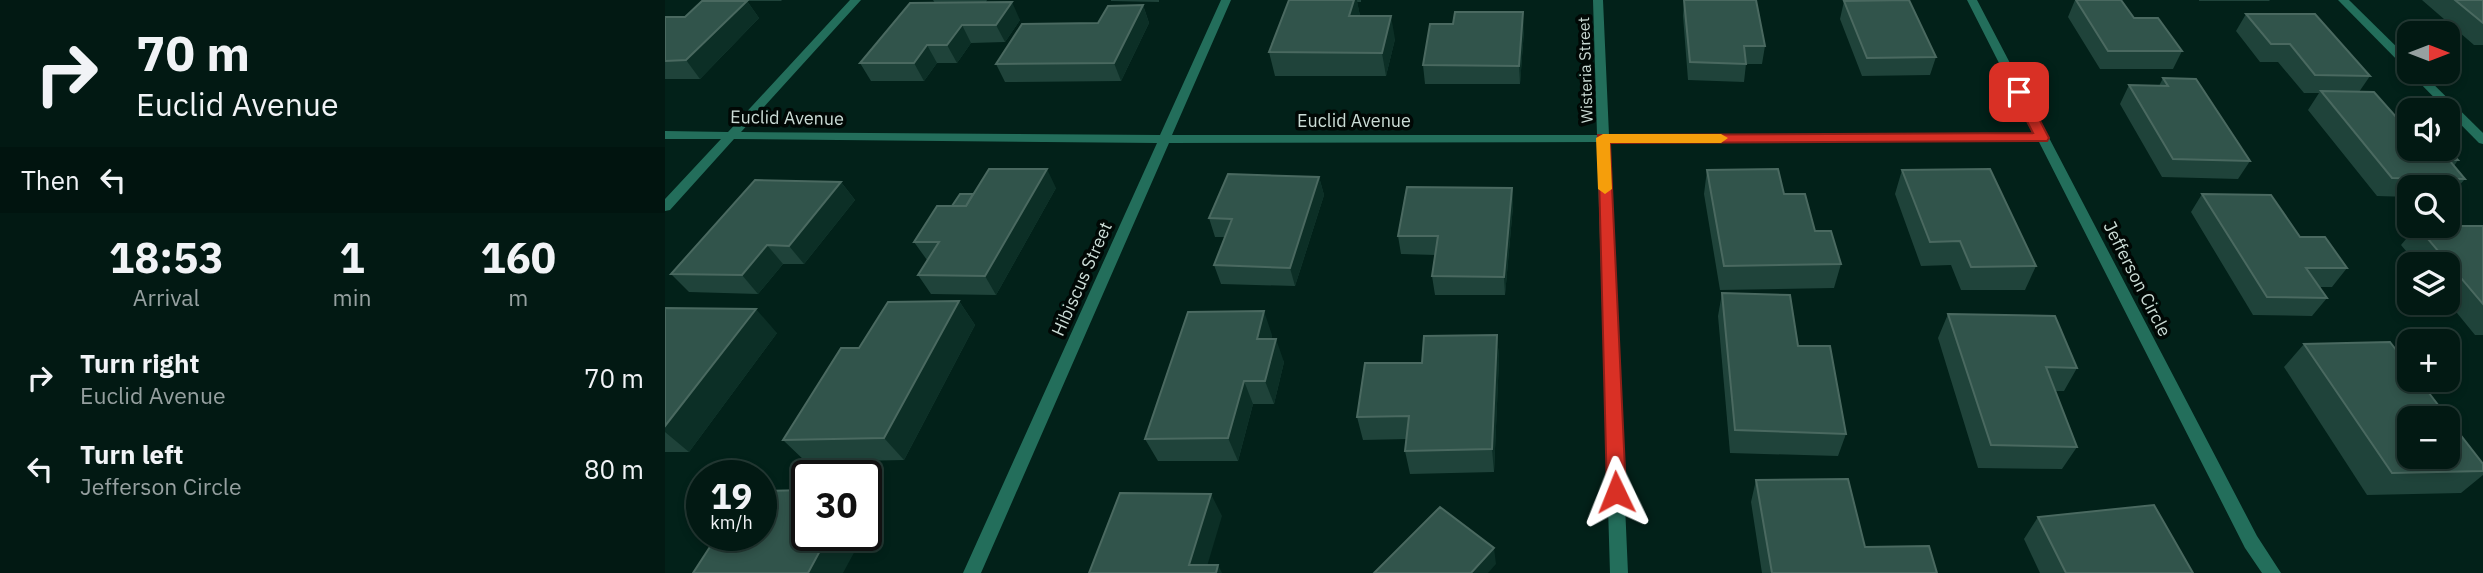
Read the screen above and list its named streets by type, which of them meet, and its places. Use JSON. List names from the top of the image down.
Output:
{
  "streets": {
    "street": [
      "Wisteria Street",
      "Euclid Avenue",
      "Hibiscus Street",
      "Jefferson Circle"
    ]
  },
  "crossings": [
    ["Wisteria Street", "Euclid Avenue"],
    ["Euclid Avenue", "Hibiscus Street"],
    ["Euclid Avenue", "Jefferson Circle"]
  ],
  "north": "right",
  "page": {
    "turn": ["70 m", "Euclid Avenue"],
    "map_buttons": ["+", "−"],
    "then": "Then",
    "eta": [
      "18:53",
      "Arrival",
      "1",
      "min",
      "160",
      "m"
    ],
    "list": [
      {
        "name": "Turn right",
        "note": "Euclid Avenue",
        "value": "70 m"
      },
      {
        "name": "Turn left",
        "note": "Jefferson Circle",
        "value": "80 m"
      }
    ],
    "speed": "19 km/h",
    "limit": "30"
  }
}
